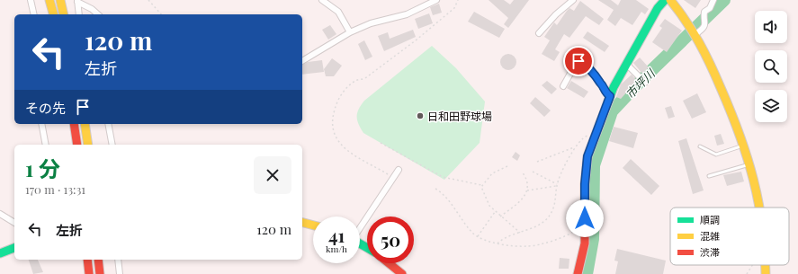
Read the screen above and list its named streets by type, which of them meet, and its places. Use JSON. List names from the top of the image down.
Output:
{
  "water": ["市坪川"],
  "places": ["日和田野球場"],
  "legend": ["順調", "混雑", "渋滞"],
  "page": {
    "turn": ["120 m", "左折"],
    "then": "その先",
    "heading": ["1 分", "170 m · 13:31"],
    "list": [
      {
        "name": "左折",
        "value": "120 m"
      }
    ],
    "speed": "41 km/h",
    "limit": "50"
  }
}
